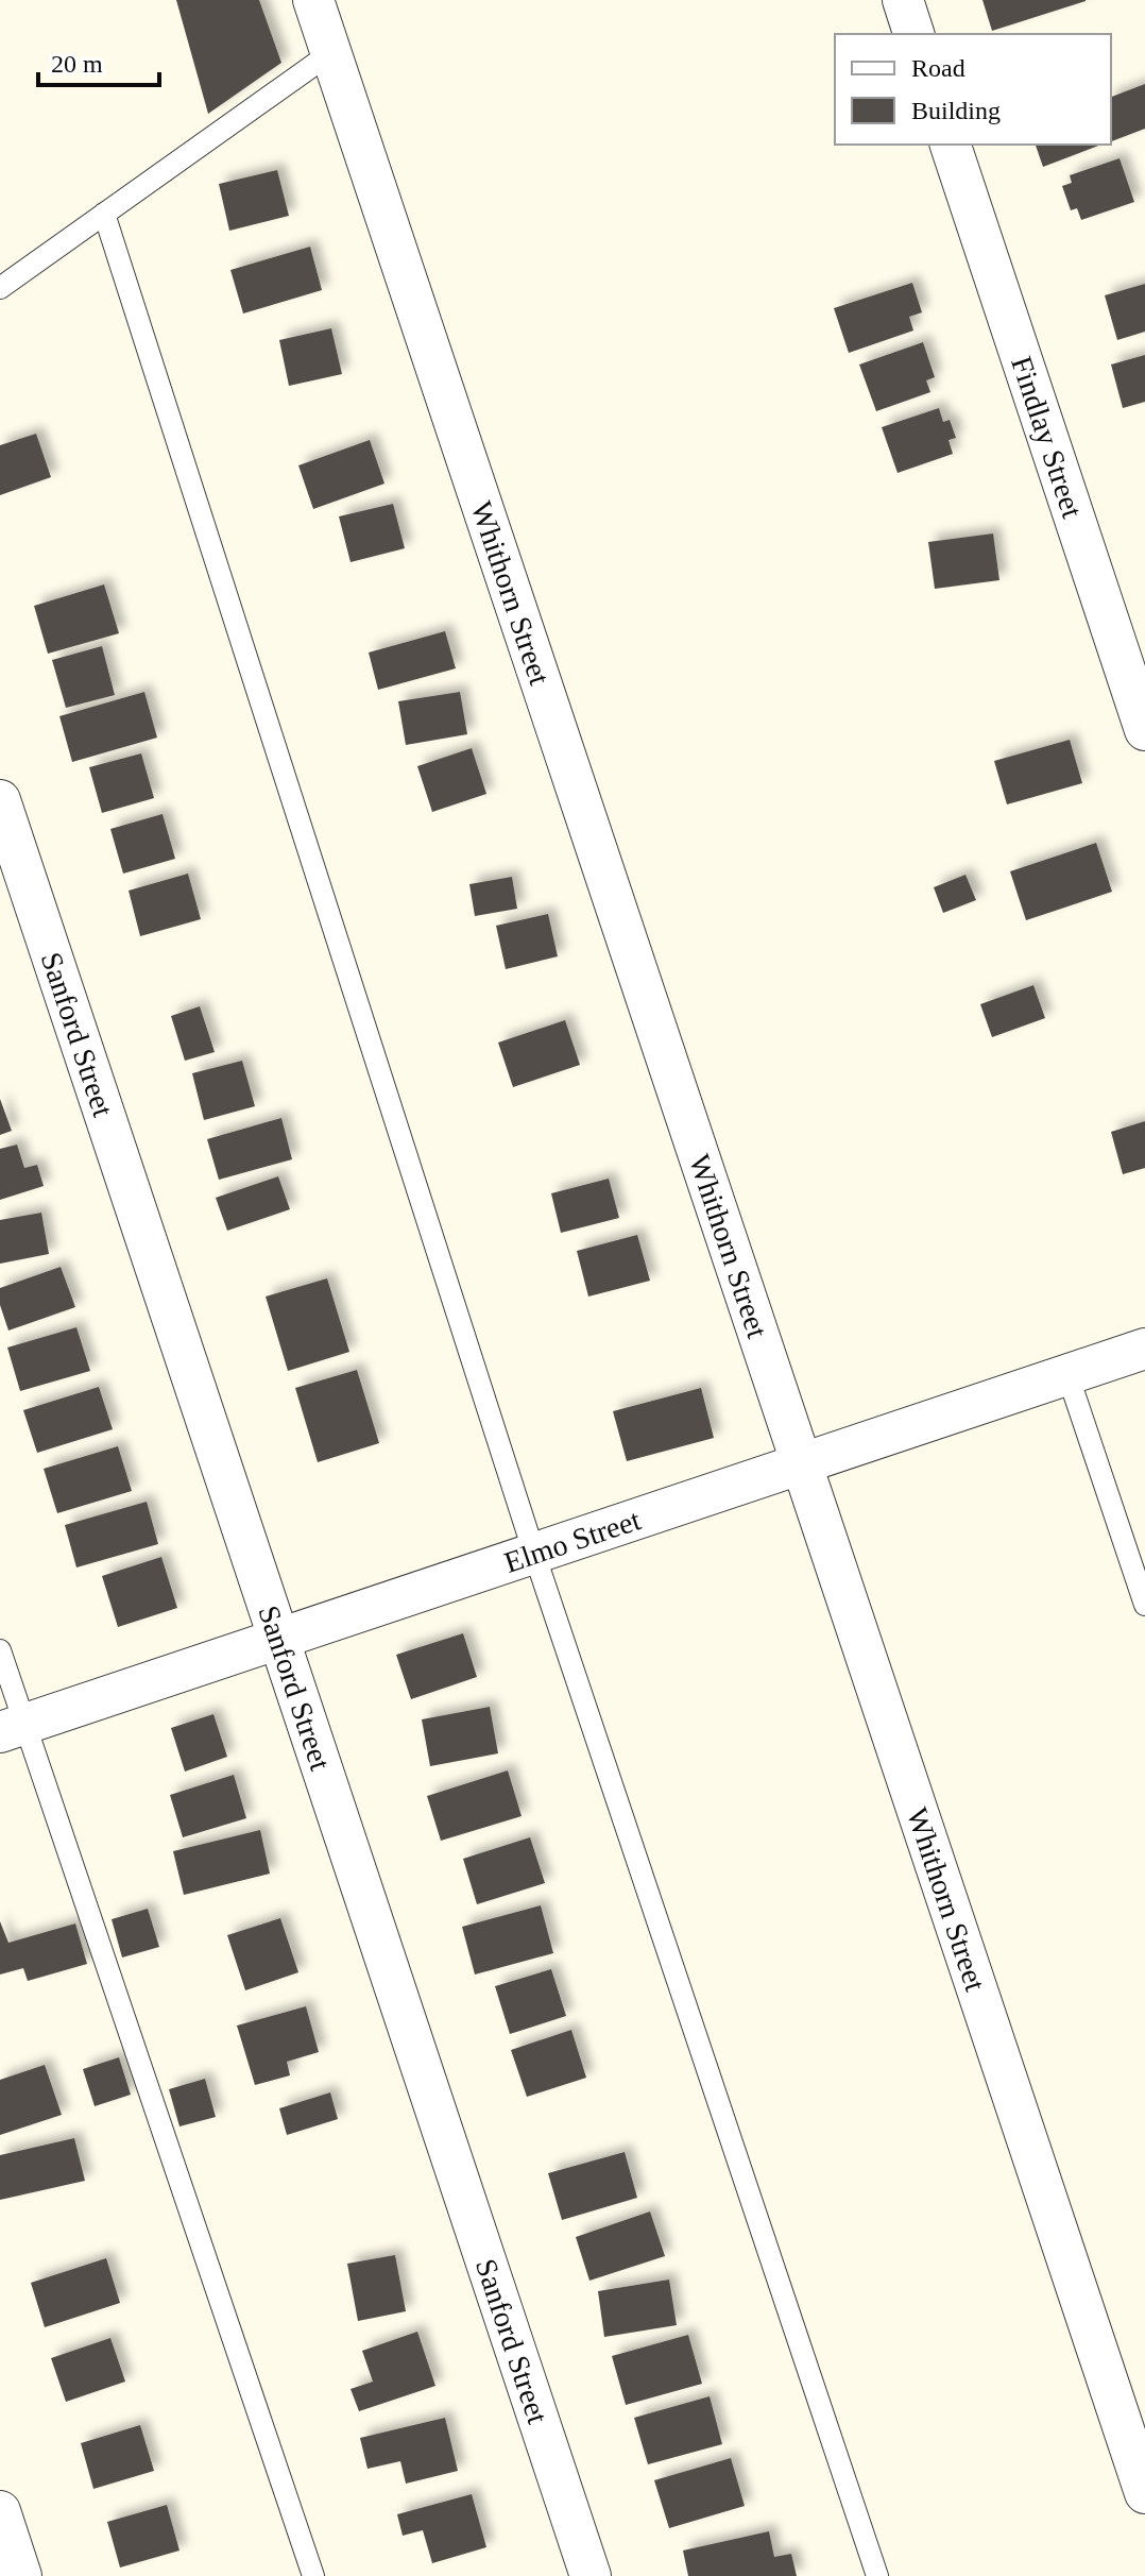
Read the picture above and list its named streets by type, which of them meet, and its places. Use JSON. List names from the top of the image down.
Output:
{
  "streets": {
    "street": [
      "Findlay Street",
      "Whithorn Street",
      "Sanford Street",
      "Elmo Street"
    ]
  },
  "crossings": [
    ["Whithorn Street", "Elmo Street"],
    ["Sanford Street", "Elmo Street"]
  ],
  "legend": ["Road", "Building"],
  "scale_bar": "20 m"
}
